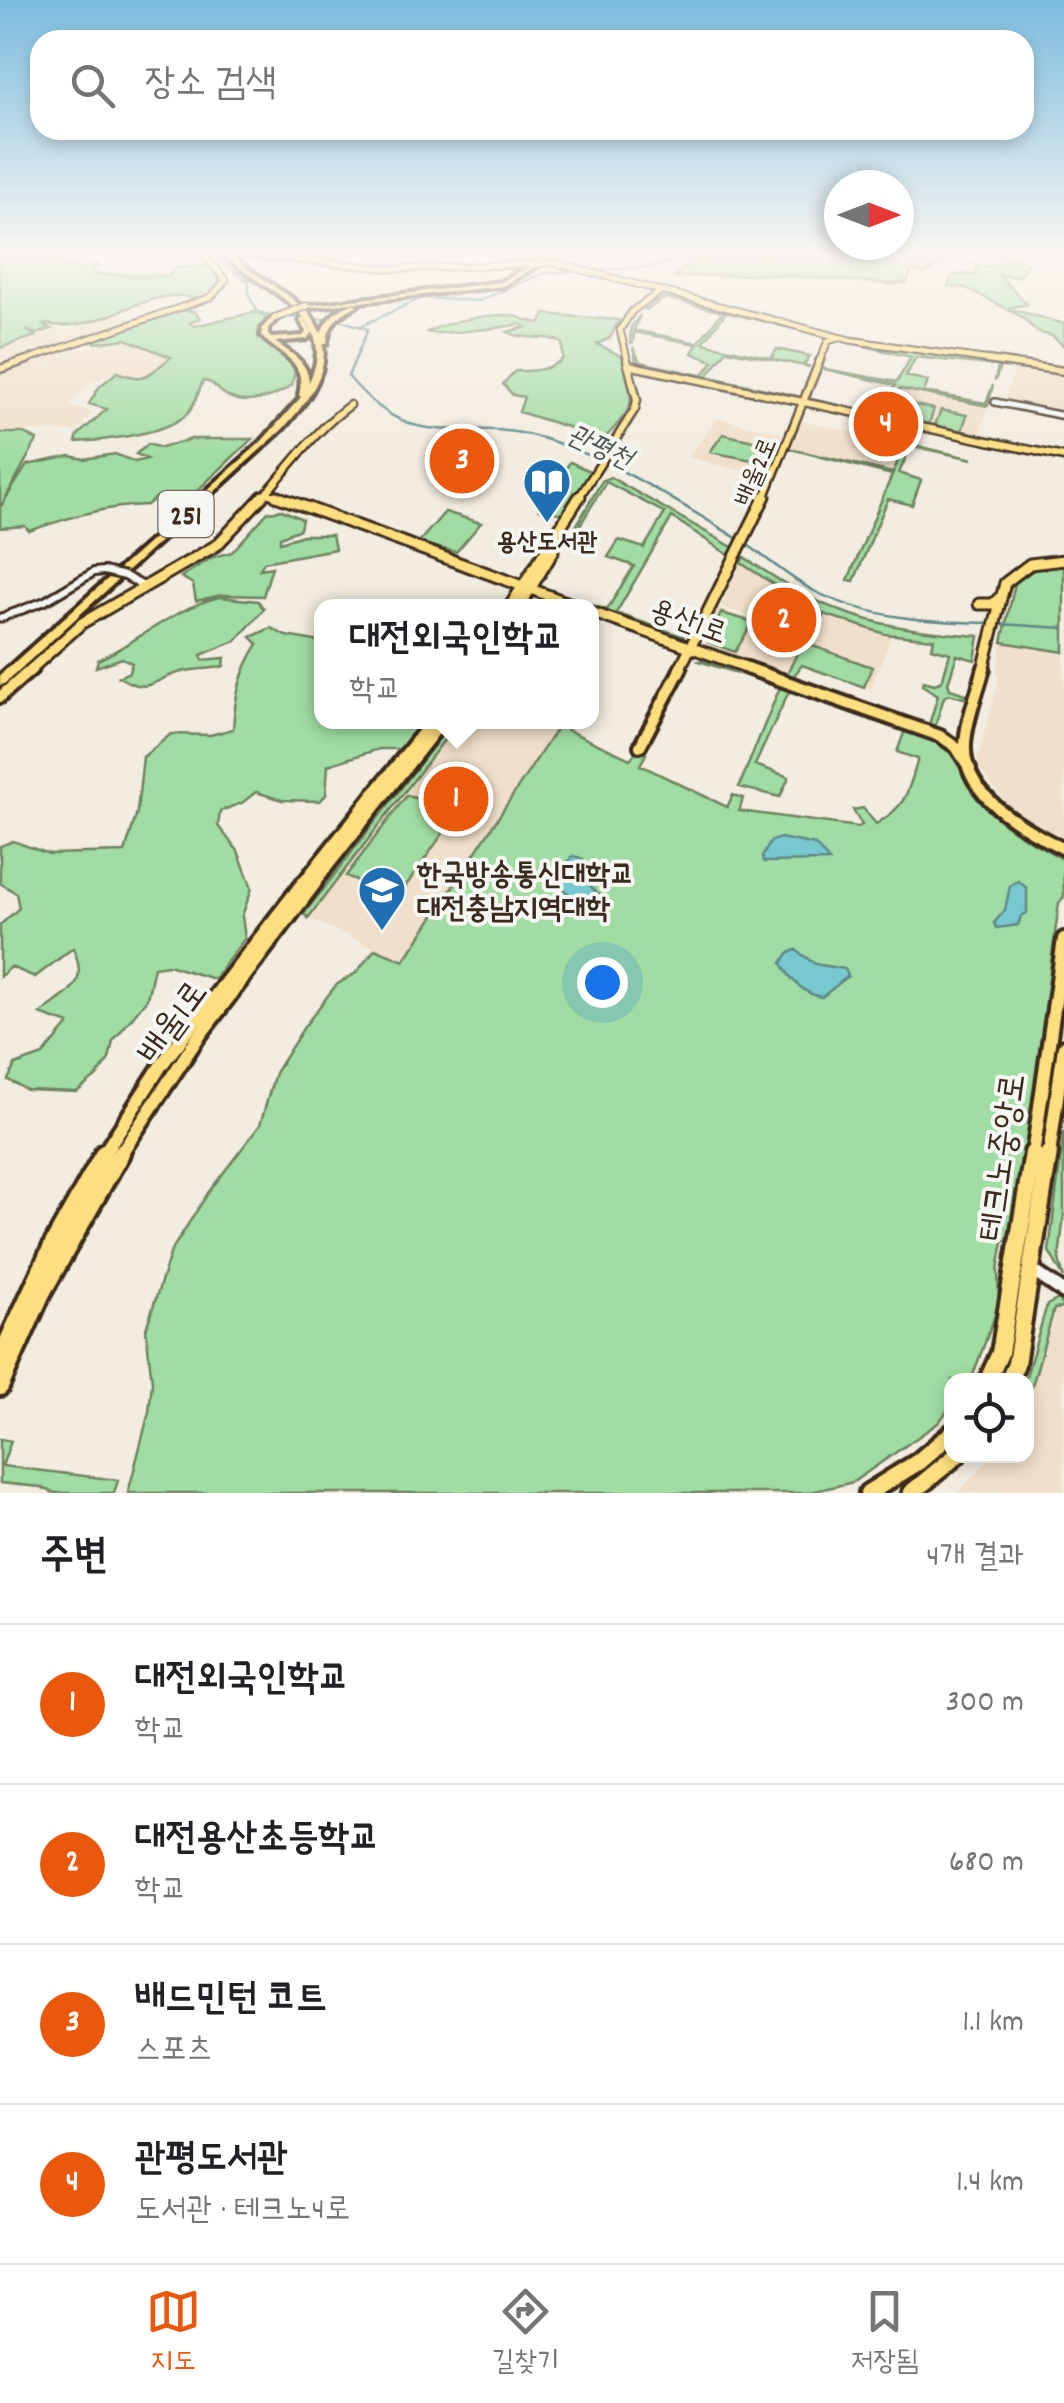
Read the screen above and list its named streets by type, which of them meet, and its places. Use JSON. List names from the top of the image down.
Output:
{
  "streets": {
    "highway": ["251"],
    "main road": [
      "배울2로",
      "용산1로",
      "배울1로",
      "테크노중앙로"
    ]
  },
  "crossings": [
    ["배울2로", "용산1로"]
  ],
  "water": ["관평천"],
  "places": {
    "library": ["용산도서관"],
    "school or university": ["한국방송통신대학교 대전충남지역대학"]
  },
  "north": "right",
  "page": {
    "search": "장소 검색",
    "pins": [
      "4",
      "3",
      "2",
      "1"
    ],
    "popup": ["대전외국인학교", "학교"],
    "heading": ["주변", "4개 결과"],
    "list": [
      {
        "mark": "1",
        "name": "대전외국인학교",
        "note": "학교",
        "value": "300 m"
      },
      {
        "mark": "2",
        "name": "대전용산초등학교",
        "note": "학교",
        "value": "680 m"
      },
      {
        "mark": "3",
        "name": "배드민턴 코트",
        "note": "스포츠",
        "value": "1.1 km"
      },
      {
        "mark": "4",
        "name": "관평도서관",
        "note": "도서관 · 테크노4로",
        "value": "1.4 km"
      }
    ],
    "nav": ["지도", "길찾기", "저장됨"]
  }
}
